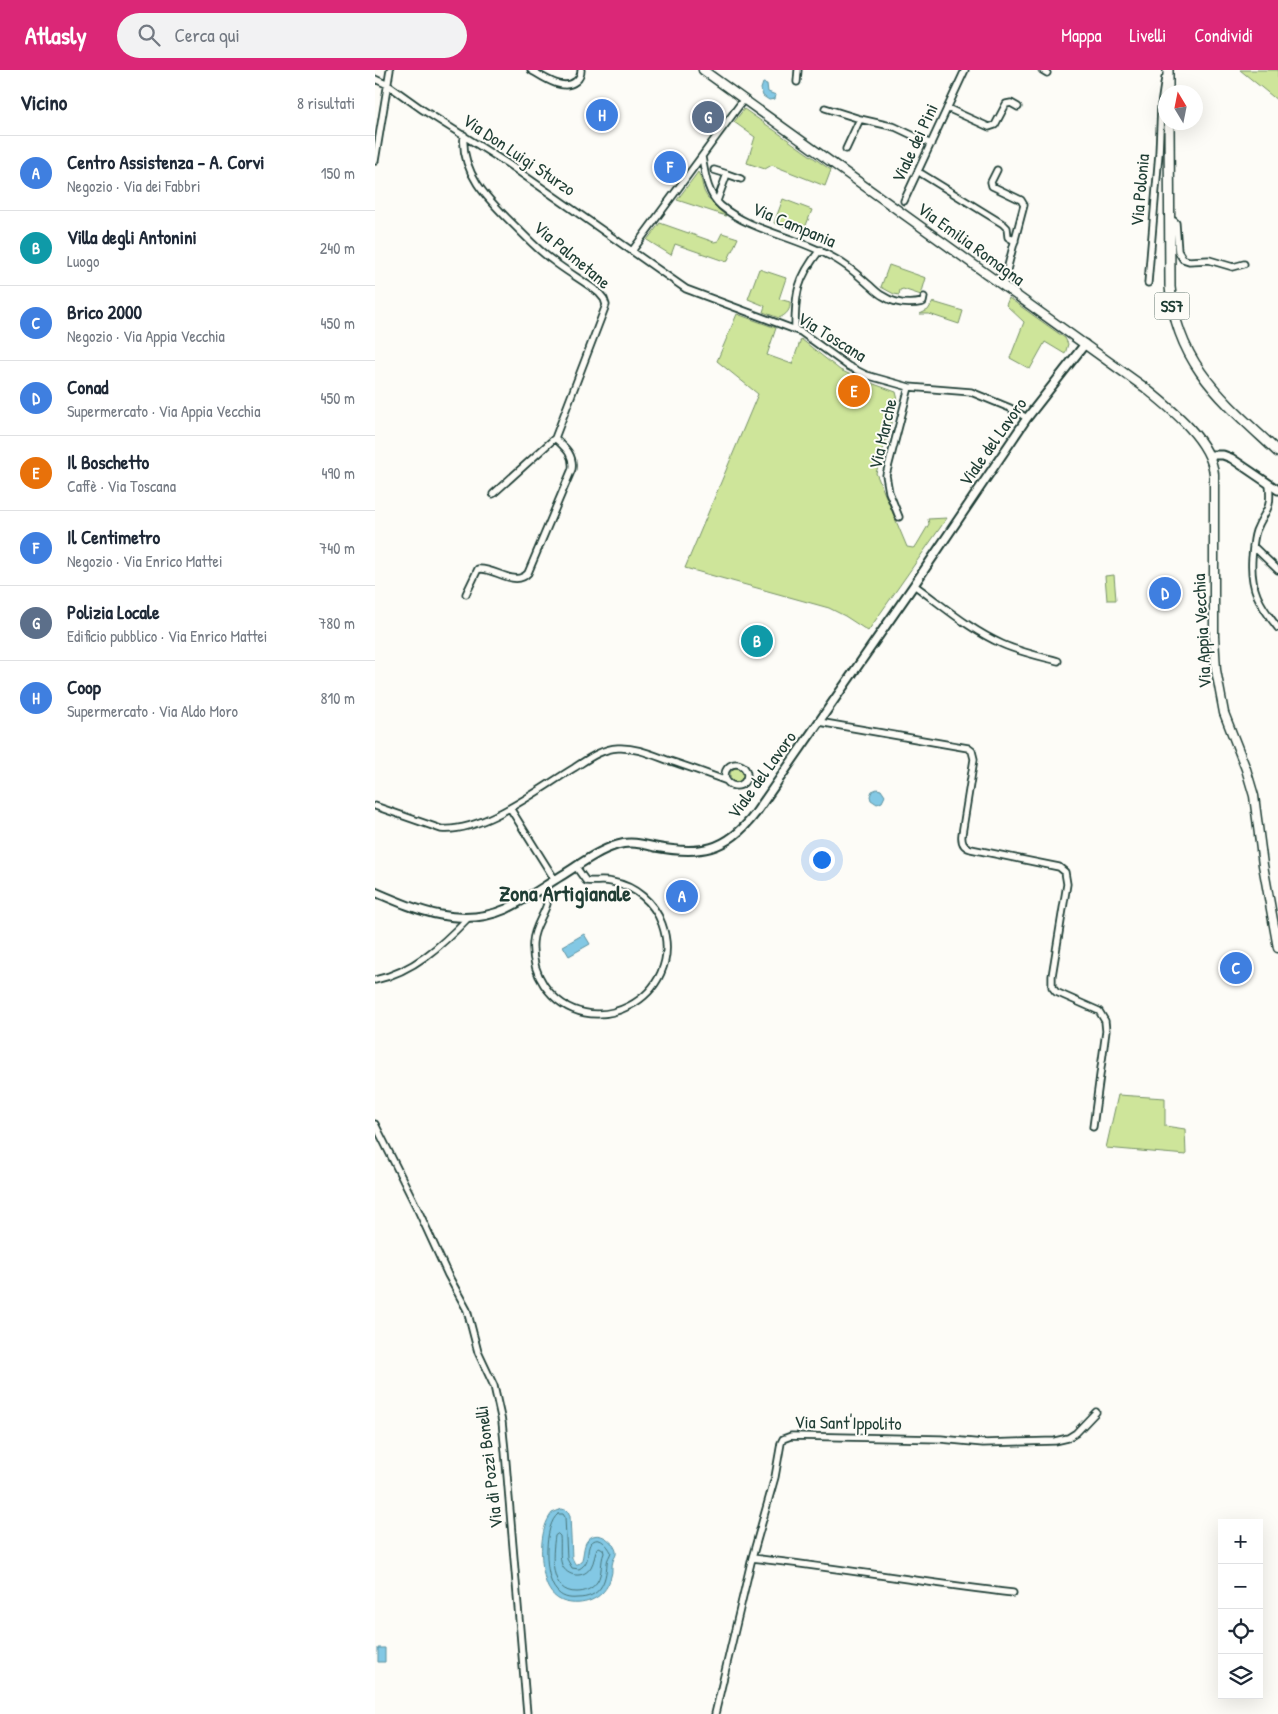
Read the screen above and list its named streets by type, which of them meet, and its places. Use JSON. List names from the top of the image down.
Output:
{
  "streets": {
    "main road": ["Via Emilia Romagna", "SS7", "Via Appia Vecchia"],
    "street": [
      "Viale dei Pini",
      "Via Don Luigi Sturzo",
      "Via Polonia",
      "Via Campania",
      "Via Palmetane",
      "Via Toscana",
      "Via Marche",
      "Viale del Lavoro",
      "Via Sant'Ippolito",
      "Via di Pozzi Bonelli"
    ]
  },
  "crossings": [
    ["Via Don Luigi Sturzo", "Via Palmetane"],
    ["Via Don Luigi Sturzo", "Via Toscana"],
    ["Via Emilia Romagna", "Viale del Lavoro"],
    ["Via Emilia Romagna", "Via Appia Vecchia"],
    ["Via Toscana", "Via Marche"],
    ["Via Toscana", "Viale del Lavoro"]
  ],
  "districts": ["Zona Artigianale"],
  "north": "top",
  "page": {
    "header": "Atlasly",
    "search": "Cerca qui",
    "nav": ["Mappa", "Livelli", "Condividi"],
    "heading": ["Vicino", "8 risultati"],
    "pins": [
      "H",
      "G",
      "F",
      "E",
      "D",
      "B",
      "A",
      "C"
    ],
    "list": [
      {
        "mark": "A",
        "name": "Centro Assistenza - A. Corvi",
        "note": "Negozio · Via dei Fabbri",
        "value": "150 m"
      },
      {
        "mark": "B",
        "name": "Villa degli Antonini",
        "note": "Luogo",
        "value": "240 m"
      },
      {
        "mark": "C",
        "name": "Brico 2000",
        "note": "Negozio · Via Appia Vecchia",
        "value": "450 m"
      },
      {
        "mark": "D",
        "name": "Conad",
        "note": "Supermercato · Via Appia Vecchia",
        "value": "450 m"
      },
      {
        "mark": "E",
        "name": "Il Boschetto",
        "note": "Caffè · Via Toscana",
        "value": "490 m"
      },
      {
        "mark": "F",
        "name": "Il Centimetro",
        "note": "Negozio · Via Enrico Mattei",
        "value": "740 m"
      },
      {
        "mark": "G",
        "name": "Polizia Locale",
        "note": "Edificio pubblico · Via Enrico Mattei",
        "value": "780 m"
      },
      {
        "mark": "H",
        "name": "Coop",
        "note": "Supermercato · Via Aldo Moro",
        "value": "810 m"
      }
    ],
    "map_buttons": ["+", "−"]
  }
}
